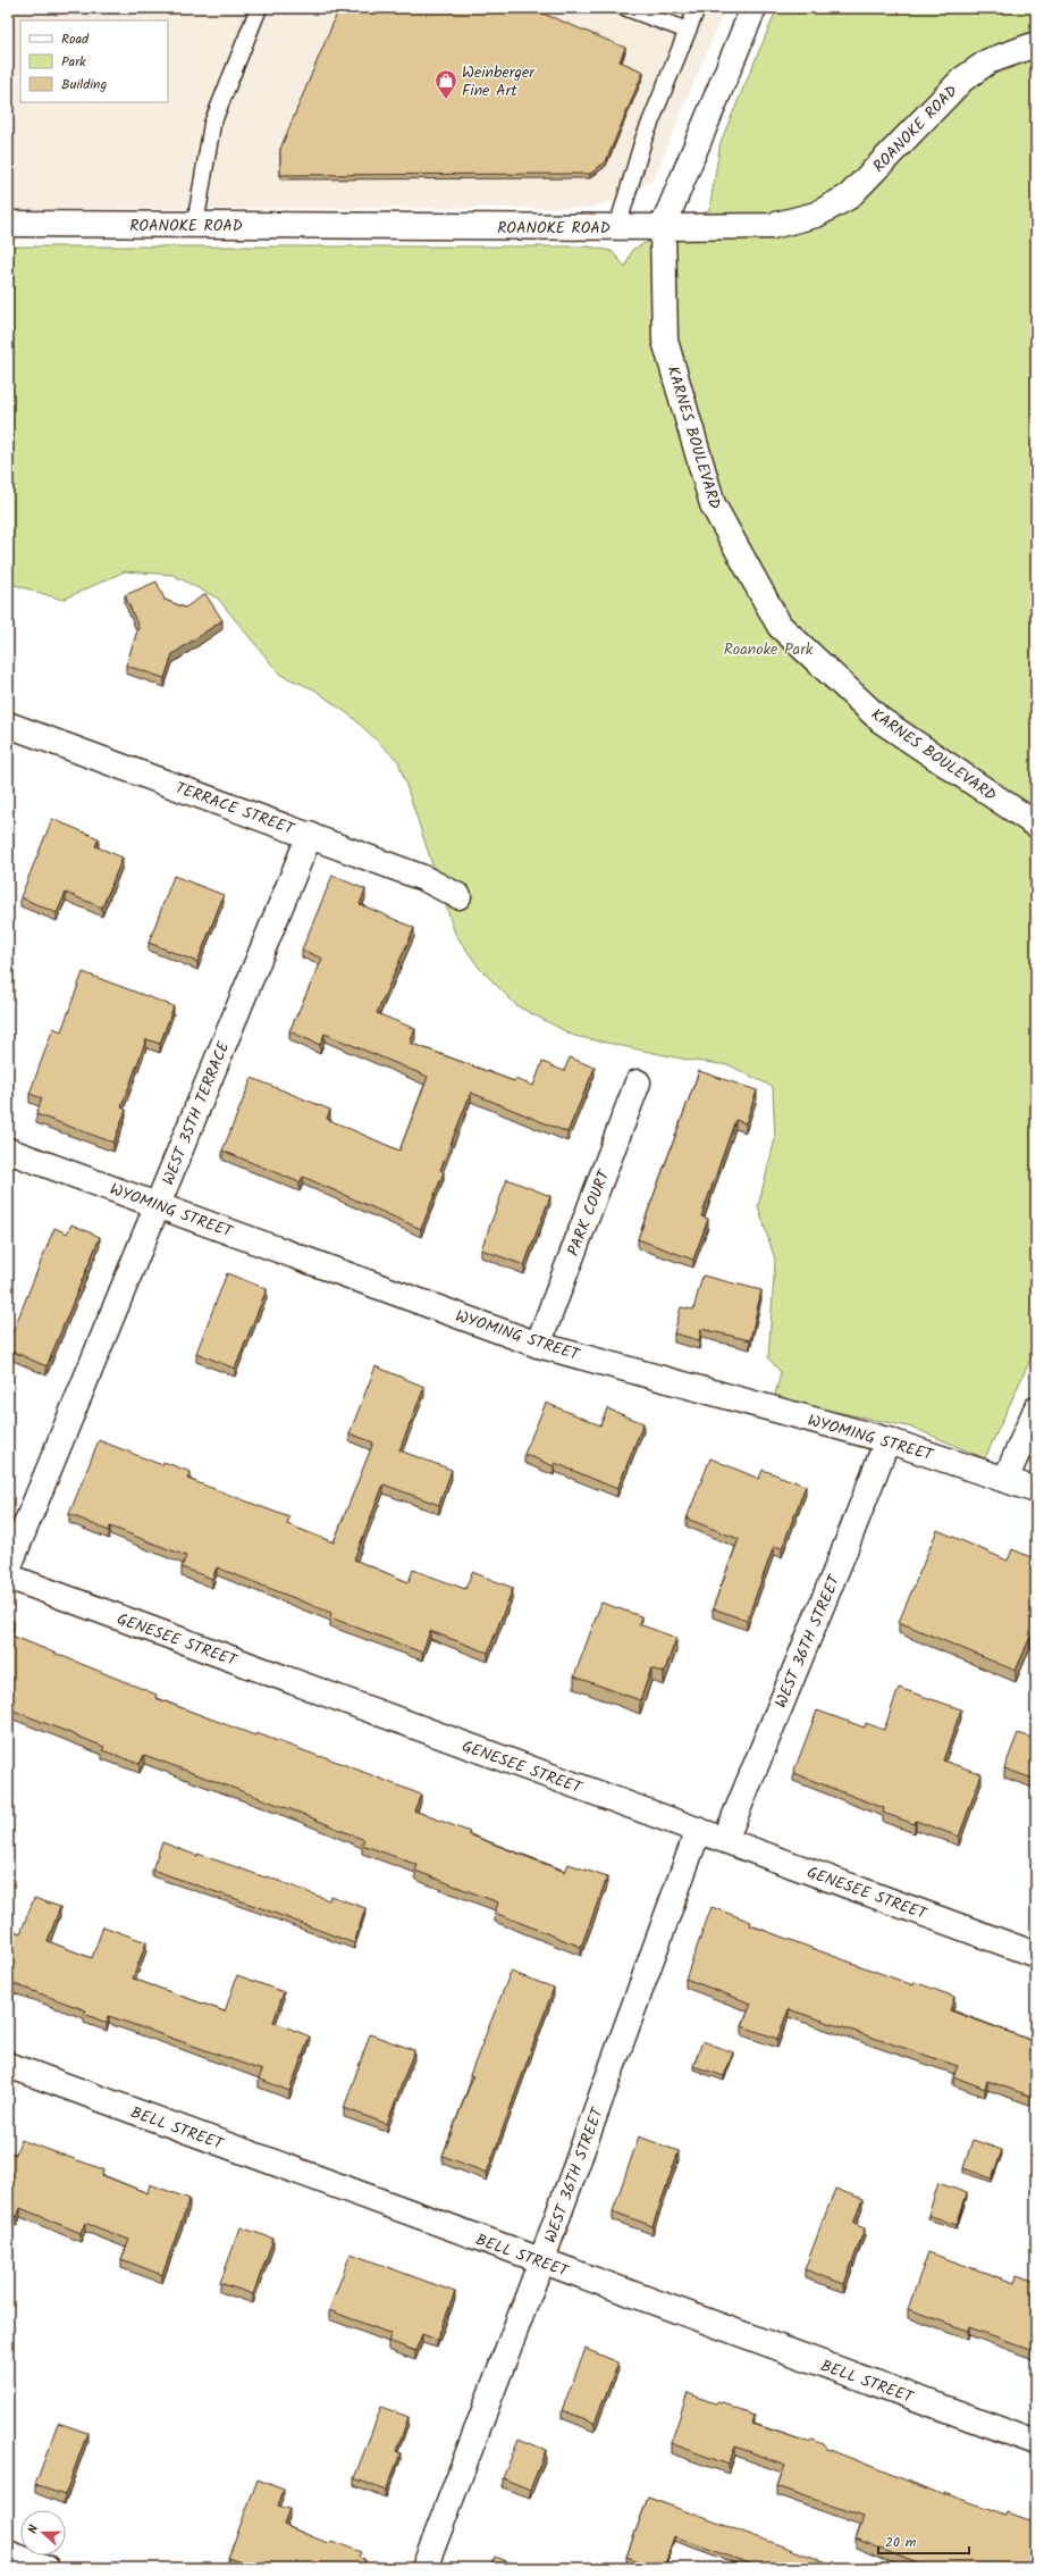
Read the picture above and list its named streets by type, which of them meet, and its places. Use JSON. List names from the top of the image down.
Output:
{
  "streets": {
    "street": [
      "ROANOKE ROAD",
      "KARNES BOULEVARD",
      "TERRACE STREET",
      "WEST 35TH TERRACE",
      "WYOMING STREET",
      "PARK COURT",
      "GENESEE STREET",
      "WEST 36TH STREET",
      "BELL STREET"
    ]
  },
  "crossings": [
    ["ROANOKE ROAD", "KARNES BOULEVARD"],
    ["TERRACE STREET", "WEST 35TH TERRACE"],
    ["WEST 35TH TERRACE", "WYOMING STREET"],
    ["WYOMING STREET", "PARK COURT"],
    ["WYOMING STREET", "WEST 36TH STREET"],
    ["GENESEE STREET", "WEST 36TH STREET"],
    ["WEST 36TH STREET", "BELL STREET"]
  ],
  "parks": ["Roanoke Park"],
  "places": {
    "shop": ["Weinberger Fine Art"]
  },
  "legend": ["Road", "Park", "Building"],
  "scale_bar": "20 m",
  "north": "left"
}
